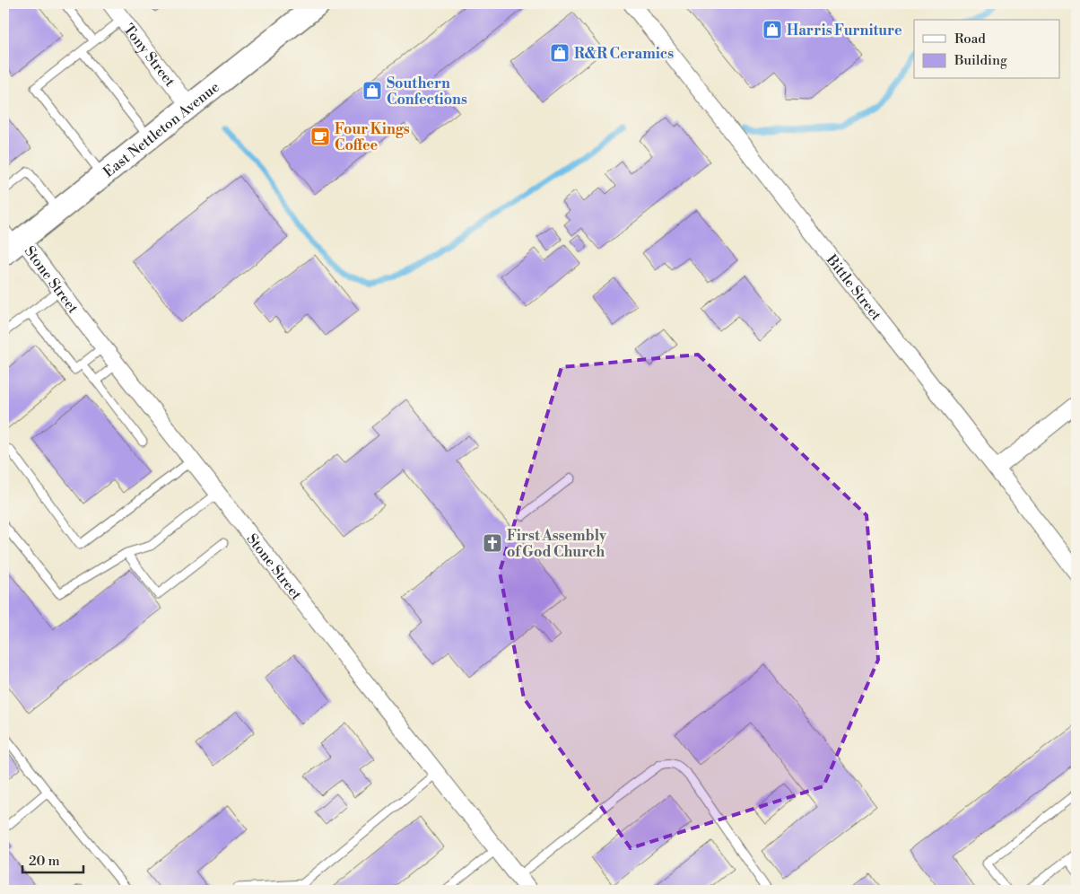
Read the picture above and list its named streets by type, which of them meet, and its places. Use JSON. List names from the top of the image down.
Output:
{
  "streets": {
    "main road": ["East Nettleton Avenue"],
    "street": ["Tony Street", "Stone Street", "Bittle Street"]
  },
  "crossings": [
    ["Tony Street", "East Nettleton Avenue"],
    ["East Nettleton Avenue", "Stone Street"]
  ],
  "places": {
    "shop": ["Harris Furniture", "R&R Ceramics", "Southern Confections"],
    "cafe": ["Four Kings Coffee"],
    "church": ["First Assembly of God Church"]
  },
  "legend": ["Road", "Building"],
  "scale_bar": "20 m"
}
